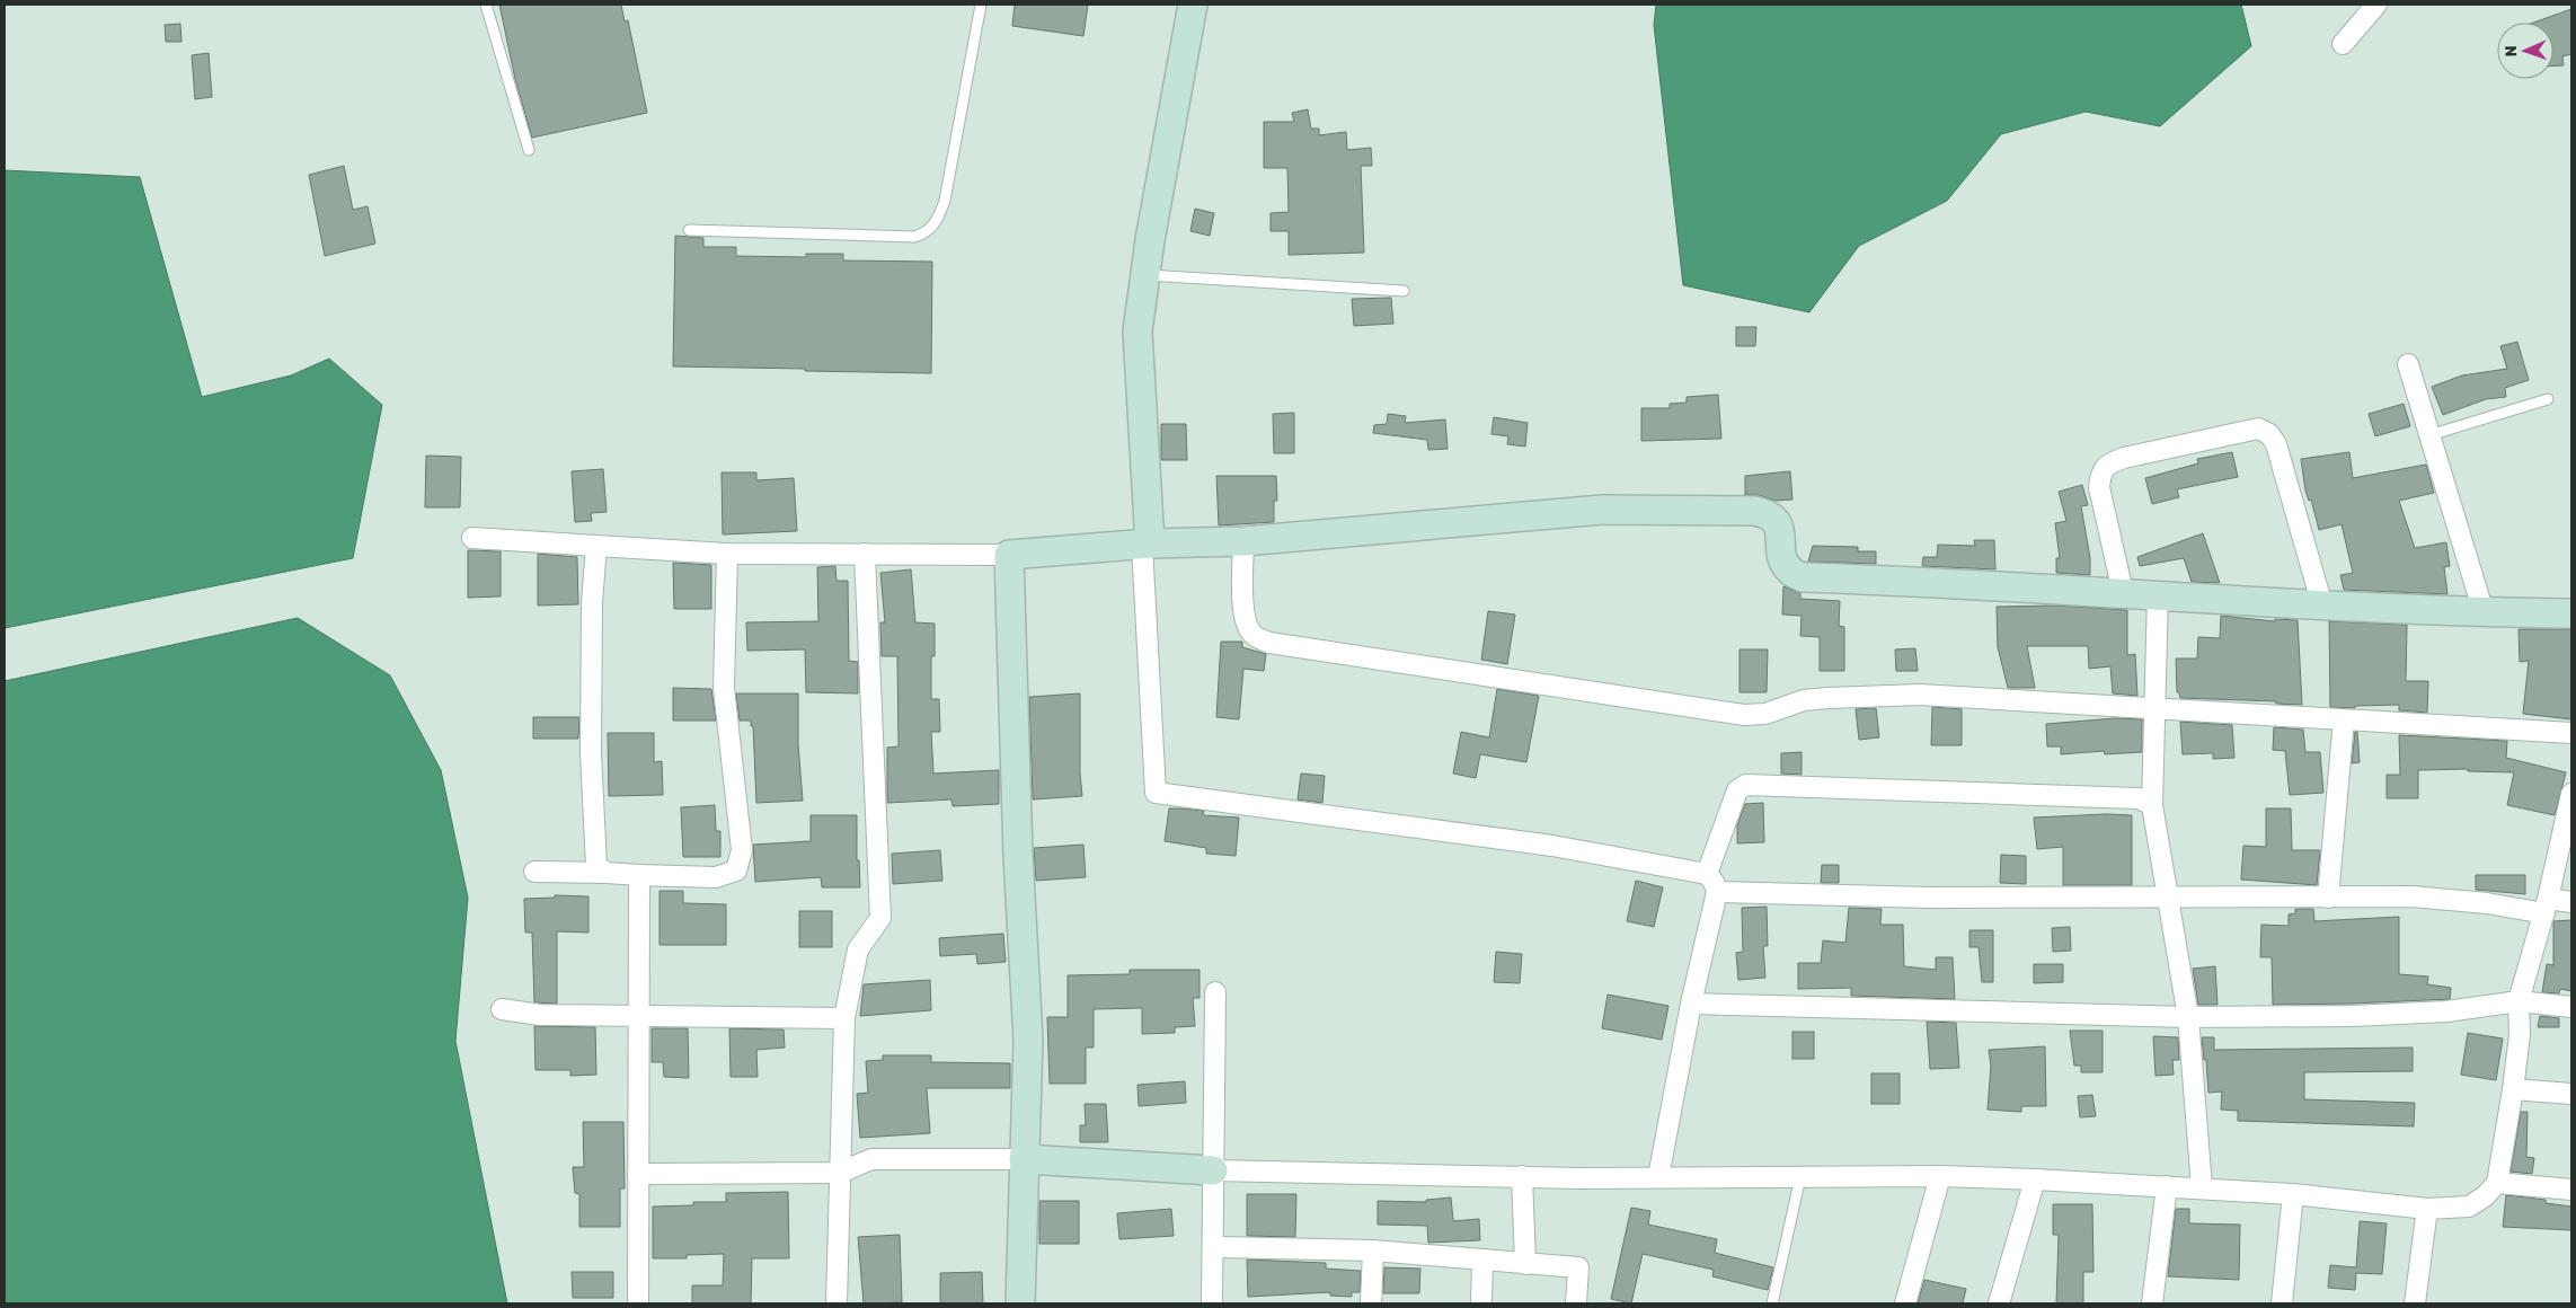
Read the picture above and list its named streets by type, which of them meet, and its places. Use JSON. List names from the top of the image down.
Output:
{
  "north": "left"
}
